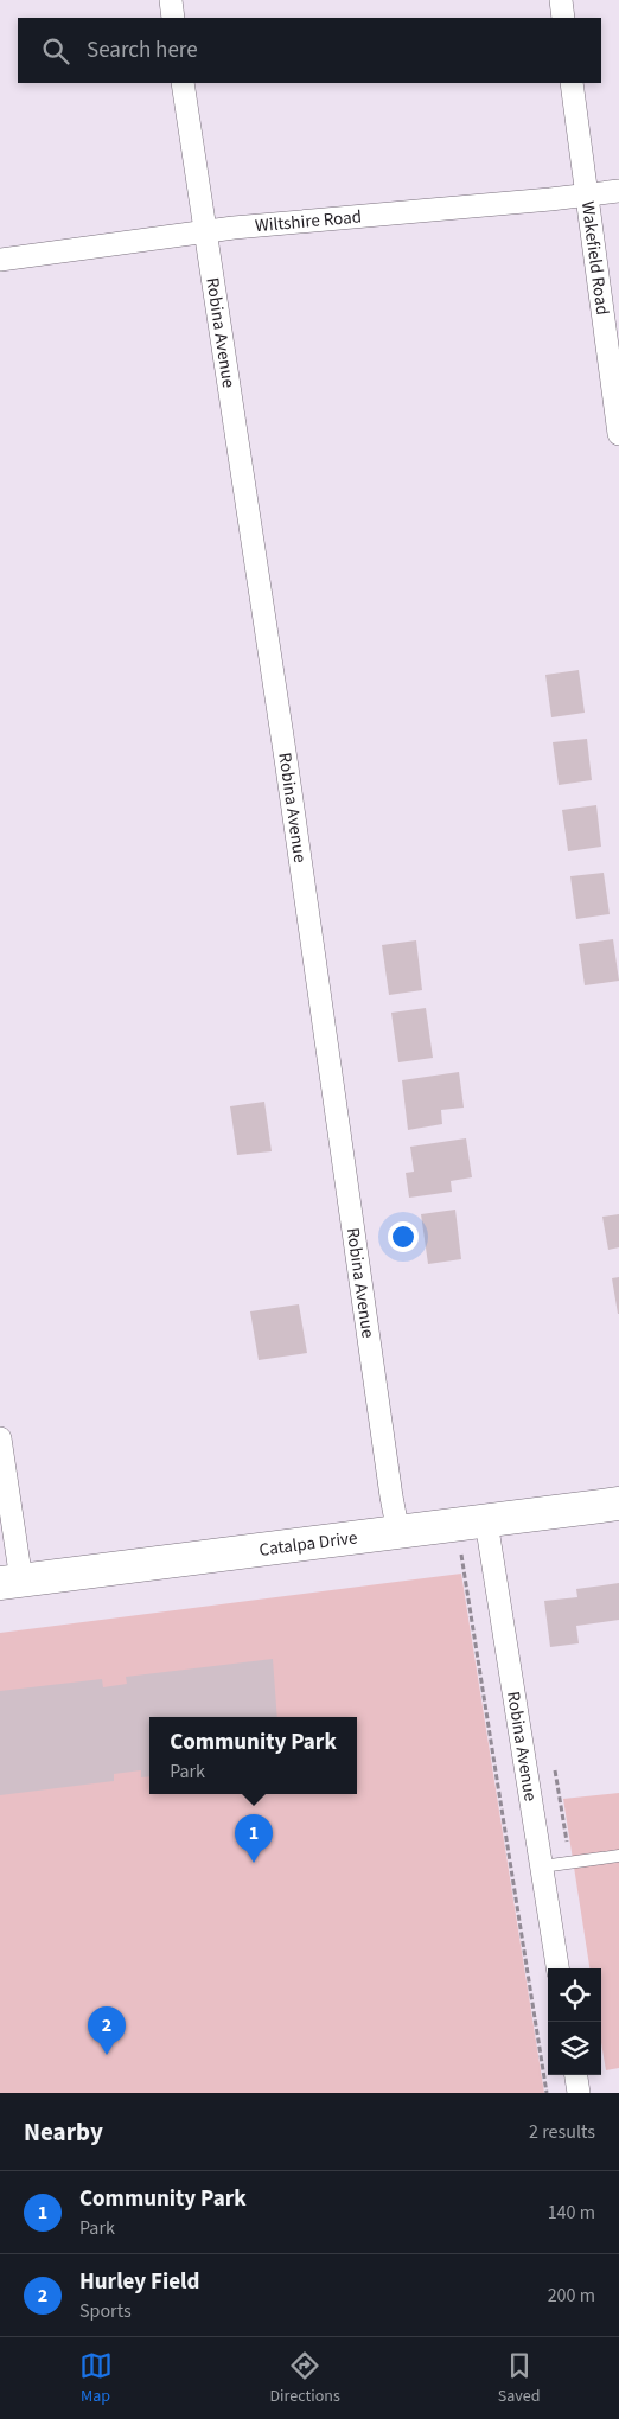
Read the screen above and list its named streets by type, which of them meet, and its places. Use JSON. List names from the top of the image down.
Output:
{
  "streets": {
    "street": [
      "Wiltshire Road",
      "Wakefield Road",
      "Robina Avenue",
      "Catalpa Drive"
    ]
  },
  "crossings": [
    ["Wiltshire Road", "Wakefield Road"],
    ["Wiltshire Road", "Robina Avenue"],
    ["Robina Avenue", "Catalpa Drive"]
  ],
  "page": {
    "search": "Search here",
    "popup": ["Community Park", "Park"],
    "pins": ["1", "2"],
    "heading": ["Nearby", "2 results"],
    "list": [
      {
        "mark": "1",
        "name": "Community Park",
        "note": "Park",
        "value": "140 m"
      },
      {
        "mark": "2",
        "name": "Hurley Field",
        "note": "Sports",
        "value": "200 m"
      }
    ],
    "nav": ["Map", "Directions", "Saved"]
  }
}
